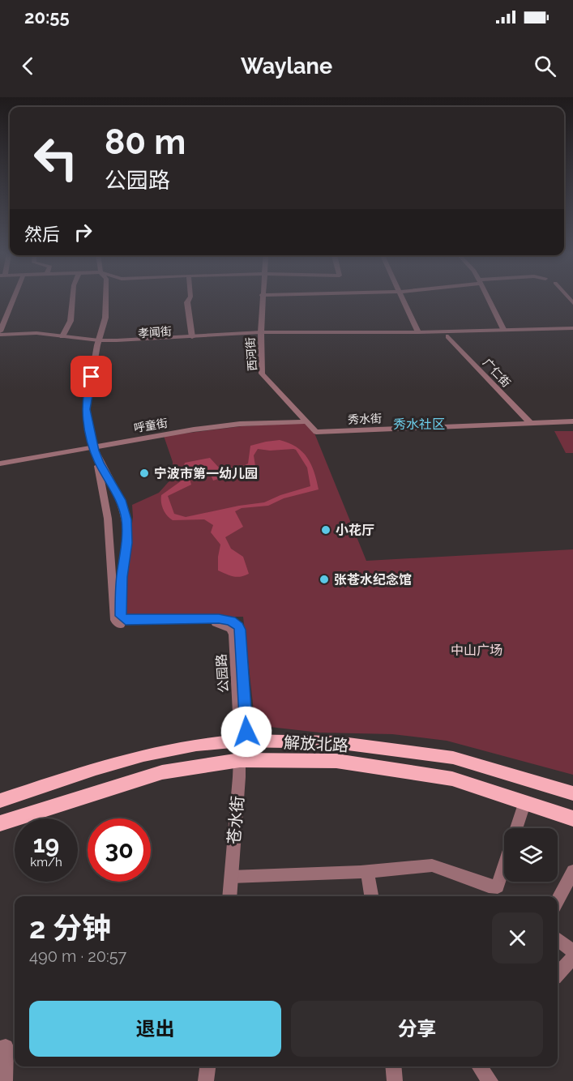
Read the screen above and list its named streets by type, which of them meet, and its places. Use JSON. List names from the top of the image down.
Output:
{
  "streets": {
    "main road": ["解放北路"],
    "street": [
      "孝闻街",
      "西河街",
      "广仁街",
      "秀水街",
      "呼童街",
      "公园路",
      "苍水街"
    ]
  },
  "crossings": [
    ["孝闻街", "西河街"],
    ["孝闻街", "广仁街"],
    ["西河街", "秀水街"],
    ["西河街", "呼童街"],
    ["广仁街", "秀水街"],
    ["呼童街", "公园路"],
    ["公园路", "解放北路"],
    ["公园路", "苍水街"],
    ["解放北路", "苍水街"]
  ],
  "districts": ["秀水社区"],
  "parks": ["中山广场"],
  "places": ["宁波市第一幼儿园", "小花厅", "张苍水纪念馆"],
  "page": {
    "status": "20:55",
    "header": "Waylane",
    "turn": ["80 m", "公园路"],
    "then": "然后",
    "speed": "19 km/h",
    "limit": "30",
    "heading": ["2 分钟", "490 m · 20:57"],
    "buttons": ["退出", "分享"]
  }
}
